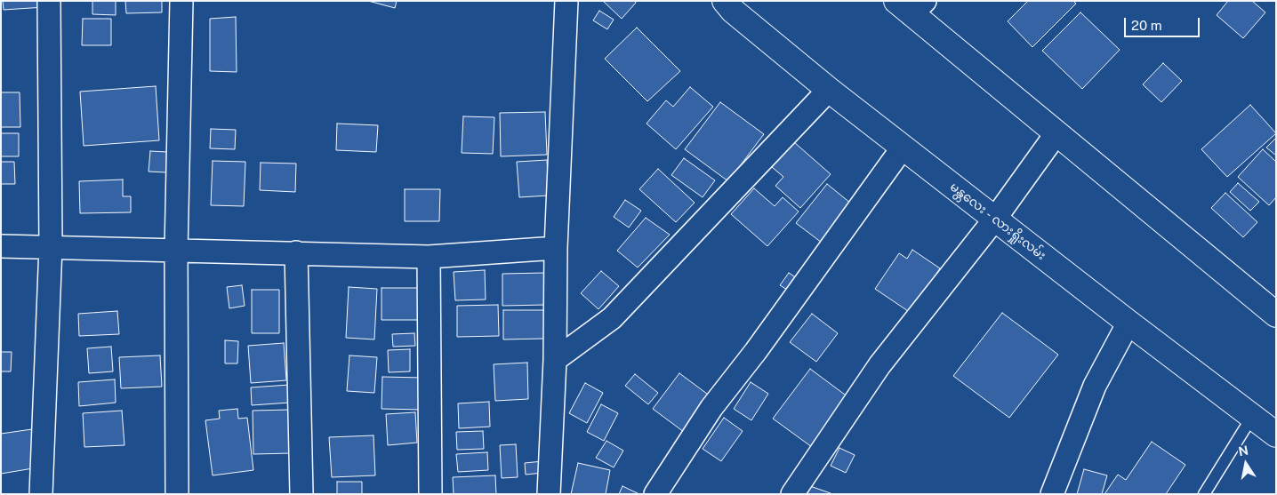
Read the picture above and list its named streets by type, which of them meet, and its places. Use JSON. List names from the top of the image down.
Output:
{
  "streets": {
    "highway": ["မန္တလေး - လားရှိုးလမ်း"]
  },
  "scale_bar": "20 m",
  "north": "top"
}
